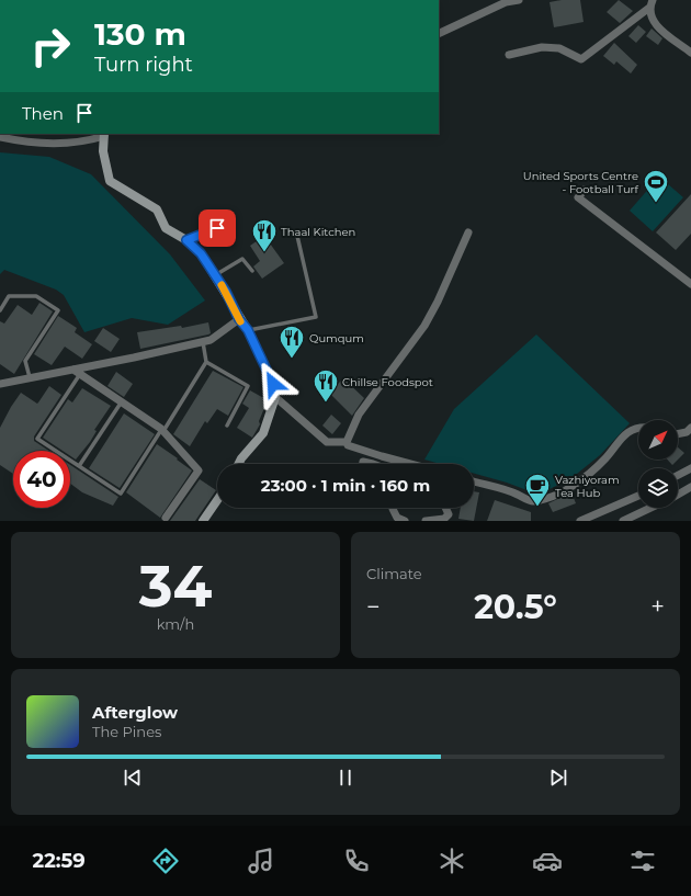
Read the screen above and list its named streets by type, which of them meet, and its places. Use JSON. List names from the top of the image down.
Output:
{
  "places": {
    "sports": ["United Sports Centre - Football Turf"],
    "restaurant": ["Thaal Kitchen", "Qumqum", "Chillse Foodspot"],
    "cafe": ["Vazhiyoram Tea Hub"]
  },
  "north": "top right",
  "page": {
    "turn": ["130 m", "Turn right"],
    "then": "Then",
    "limit": "40",
    "trip": "23:00 · 1 min · 160 m",
    "tile": [
      ["34", "km/h"],
      "Climate"
    ],
    "heat": ["−", "20.5°", "+"],
    "song": ["Afterglow", "The Pines"],
    "tabs": "22:59"
  }
}
